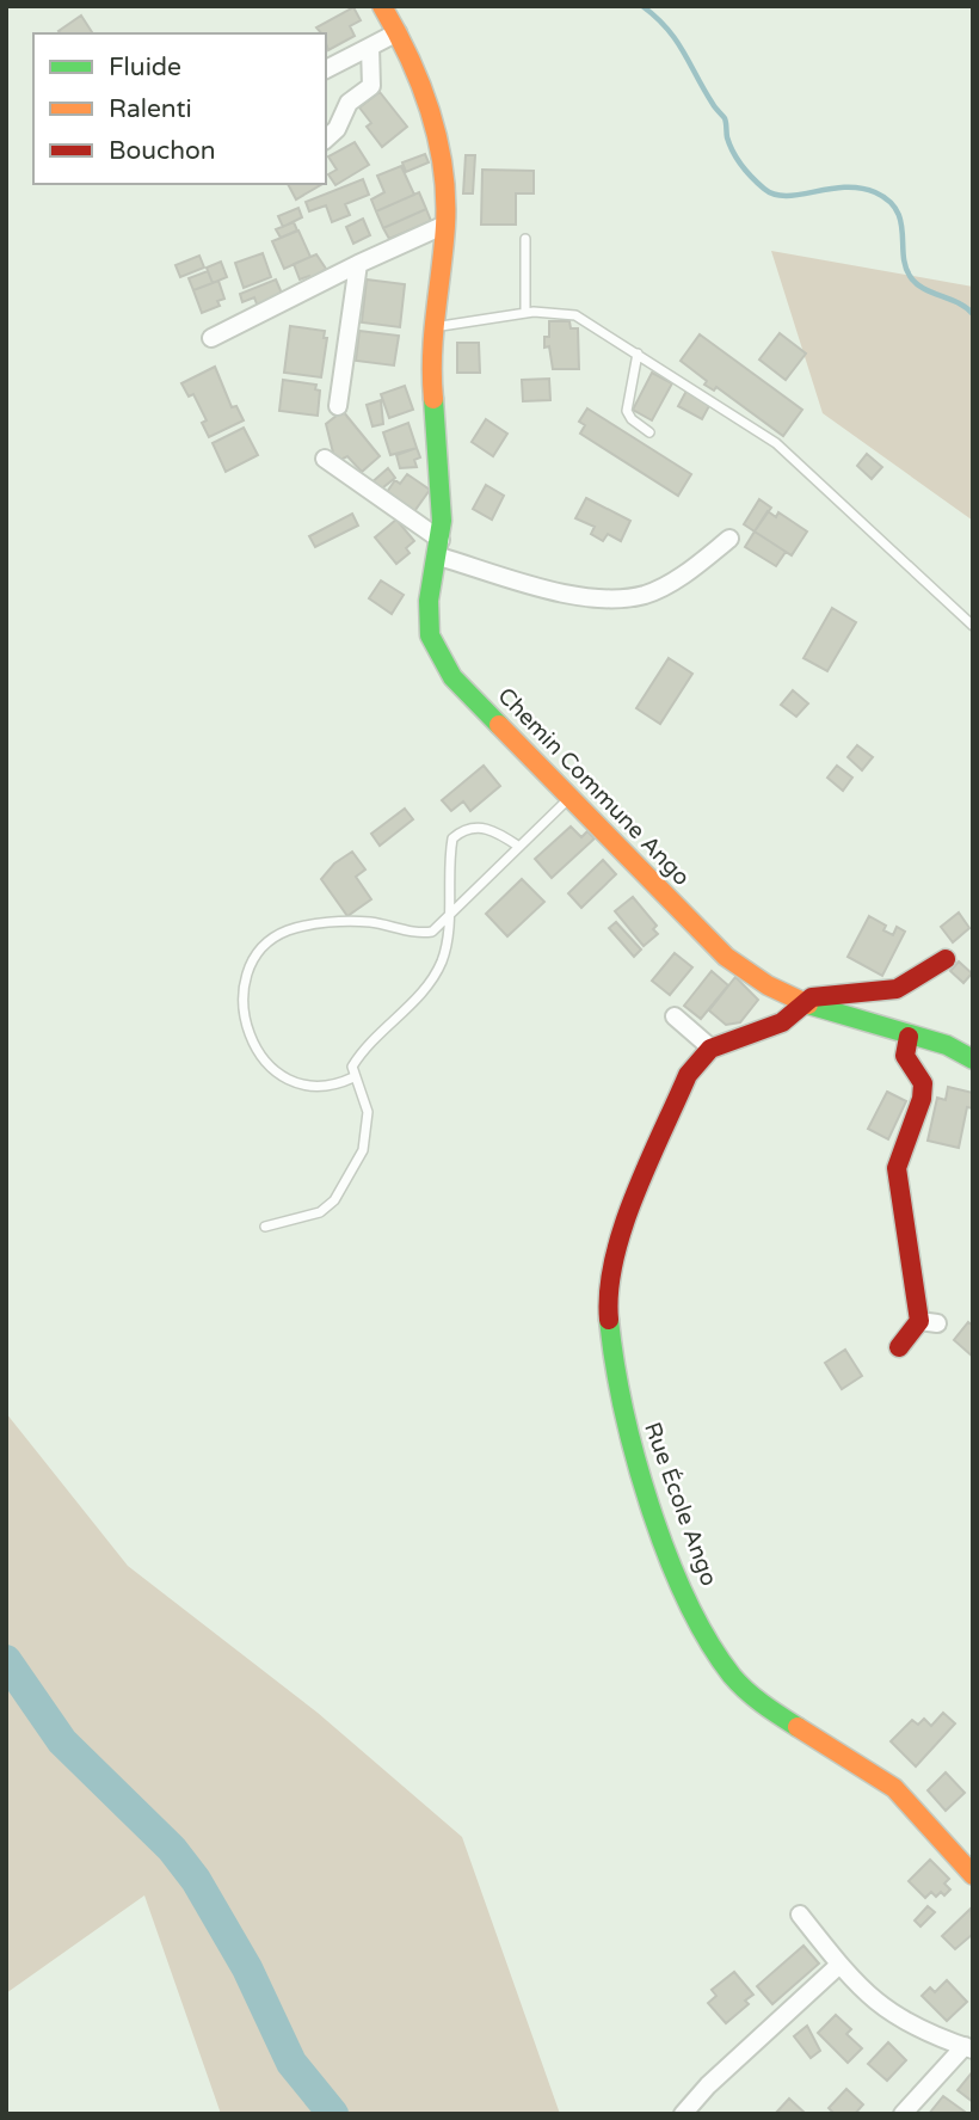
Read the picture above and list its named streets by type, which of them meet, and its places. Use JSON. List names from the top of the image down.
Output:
{
  "streets": {
    "street": ["Chemin Commune Ango", "Rue École Ango"]
  },
  "legend": ["Fluide", "Ralenti", "Bouchon"]
}
